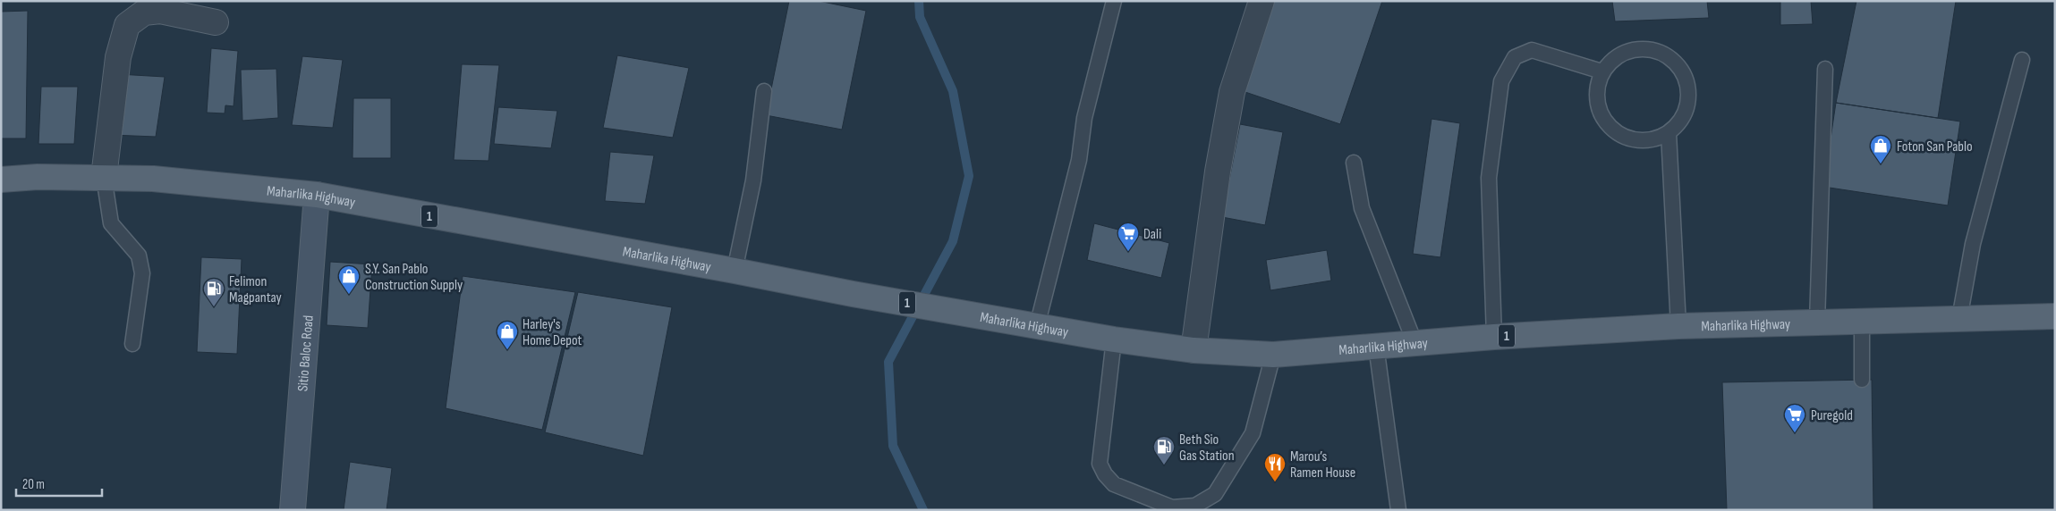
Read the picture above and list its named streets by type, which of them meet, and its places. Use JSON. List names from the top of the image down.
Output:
{
  "streets": {
    "main road": ["Maharlika Highway", "1"],
    "street": ["Sitio Baloc Road"]
  },
  "crossings": [
    ["Maharlika Highway", "Sitio Baloc Road"]
  ],
  "places": {
    "shop": ["Foton San Pablo", "S.Y. San Pablo Construction Supply", "Harley's Home Depot"],
    "supermarket": ["Dali", "Puregold"],
    "fuel station": ["Felimon Magpantay", "Beth Sio Gas Station"],
    "restaurant": ["Marou’s Ramen House"]
  },
  "scale_bar": "20 m"
}
